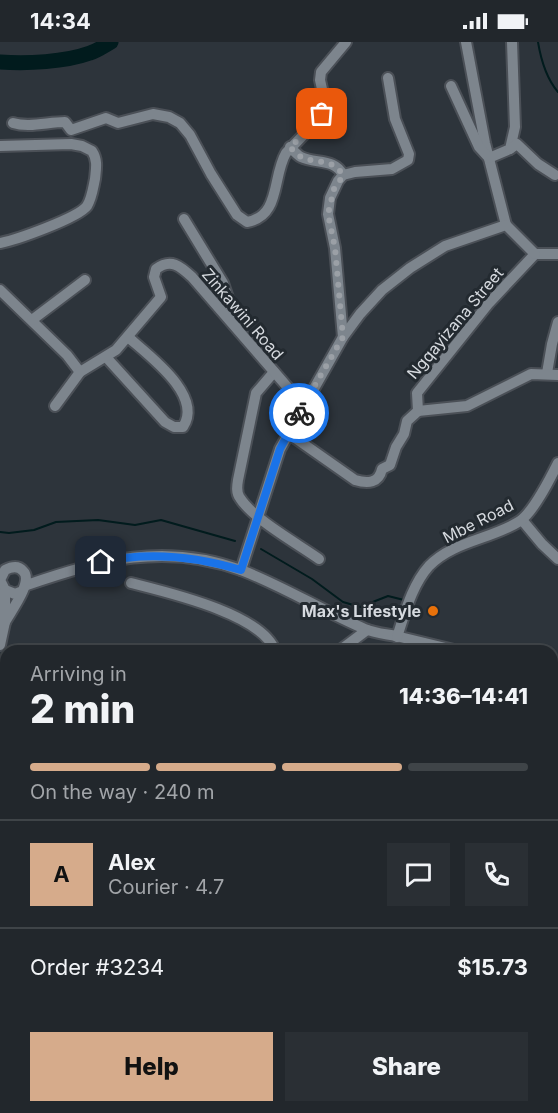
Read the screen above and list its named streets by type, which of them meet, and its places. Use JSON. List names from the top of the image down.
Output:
{
  "streets": {
    "street": ["Zinkawini Road", "Ngqayizana Street", "Mbe Road"]
  },
  "places": ["Max's Lifestyle"],
  "page": {
    "status": "14:34",
    "heading": ["2 min", "Arriving in", "14:36–14:41"],
    "panel": [
      "Alex",
      "Courier · 4.7",
      "Order #3234",
      "$15.73"
    ],
    "bar": "On the way · 240 m",
    "round": "A",
    "buttons": ["Help", "Share"]
  }
}
